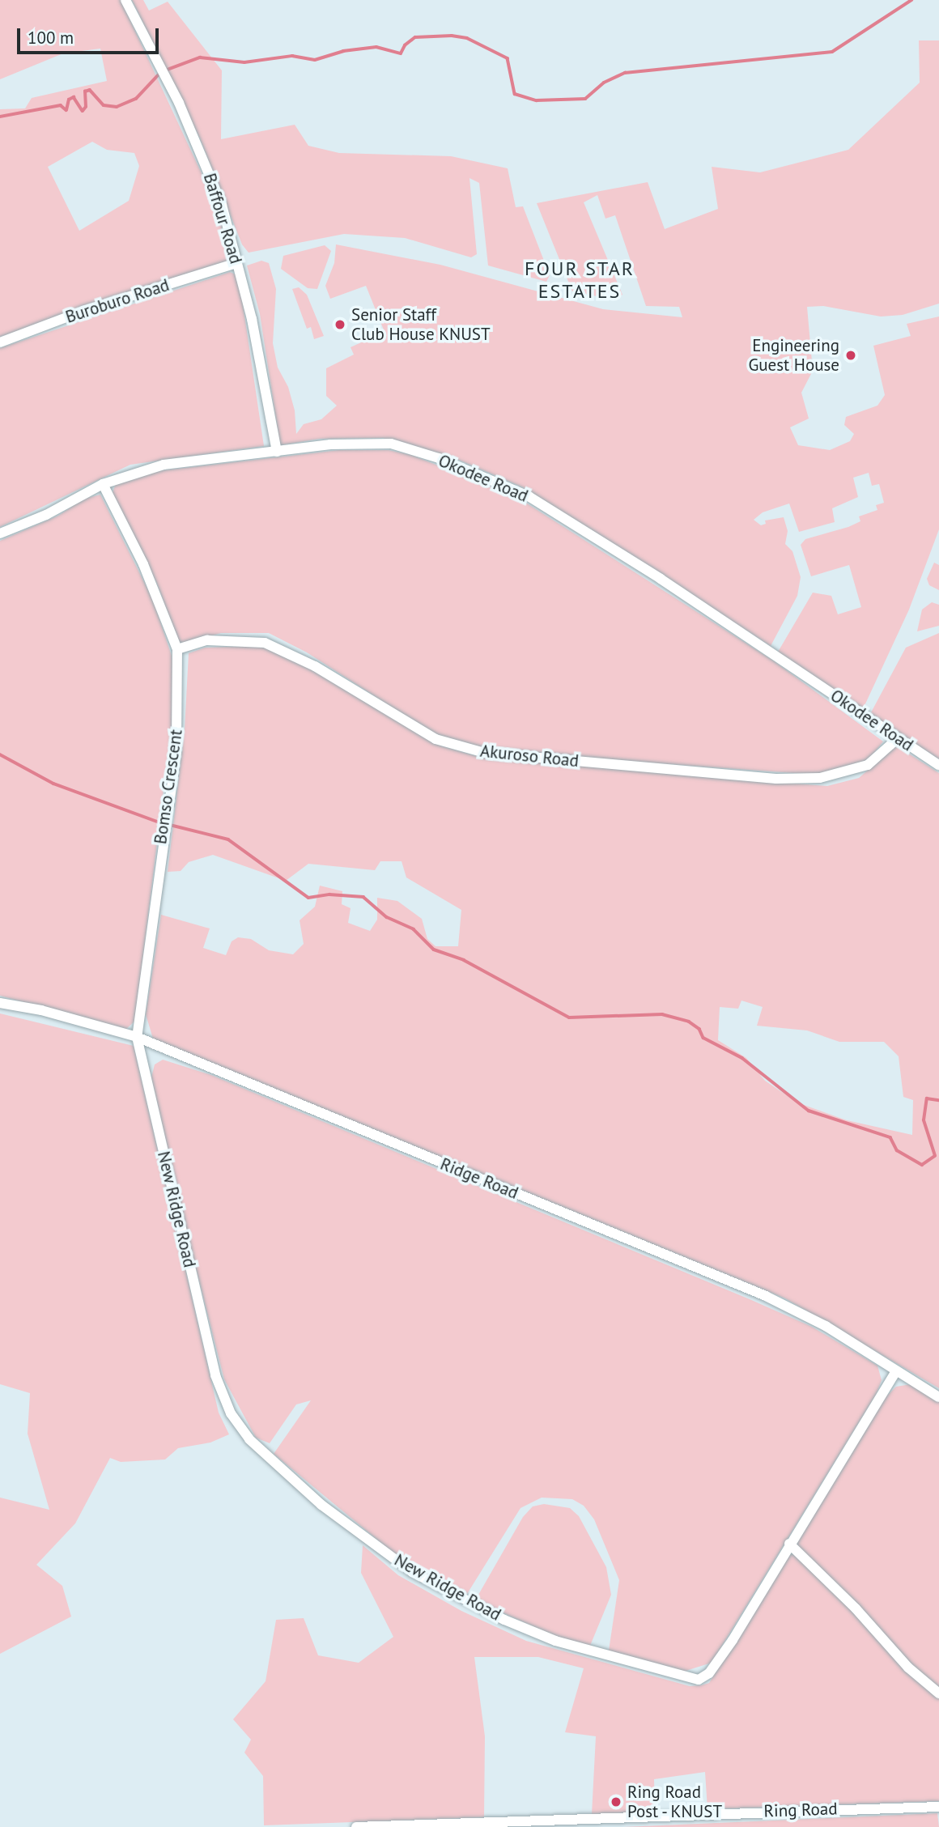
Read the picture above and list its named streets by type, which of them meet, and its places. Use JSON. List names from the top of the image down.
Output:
{
  "streets": {
    "street": [
      "Baffour Road",
      "Buroburo Road",
      "Okodee Road",
      "Akuroso Road",
      "Bomso Crescent",
      "Ridge Road",
      "New Ridge Road",
      "Ring Road"
    ]
  },
  "crossings": [
    ["Baffour Road", "Buroburo Road"],
    ["Baffour Road", "Okodee Road"],
    ["Okodee Road", "Akuroso Road"],
    ["Okodee Road", "Bomso Crescent"],
    ["Akuroso Road", "Bomso Crescent"],
    ["Bomso Crescent", "Ridge Road"],
    ["Bomso Crescent", "New Ridge Road"],
    ["Ridge Road", "New Ridge Road"]
  ],
  "districts": ["FOUR STAR ESTATES"],
  "places": ["Senior Staff Club House KNUST", "Engineering Guest House", "Ring Road Post - KNUST"],
  "scale_bar": "100 m"
}
